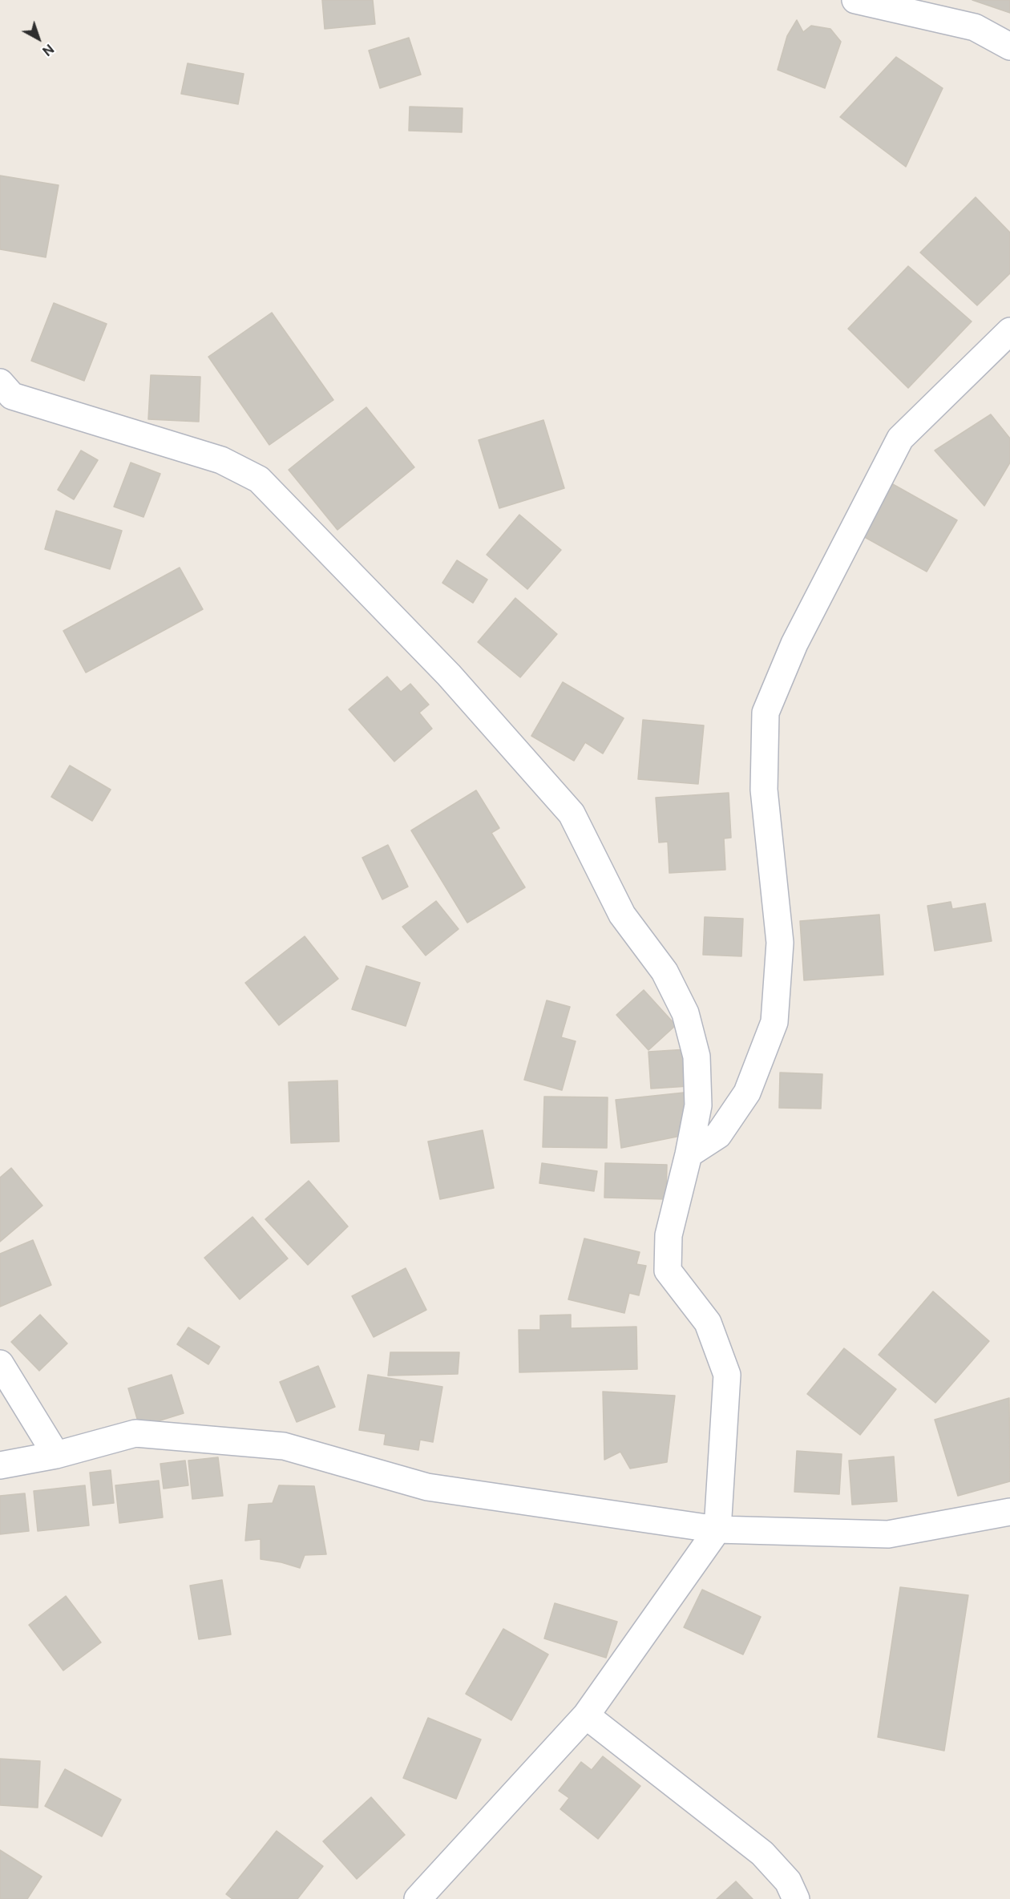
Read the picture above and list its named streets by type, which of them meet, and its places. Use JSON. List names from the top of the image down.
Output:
{
  "north": "bottom right"
}
